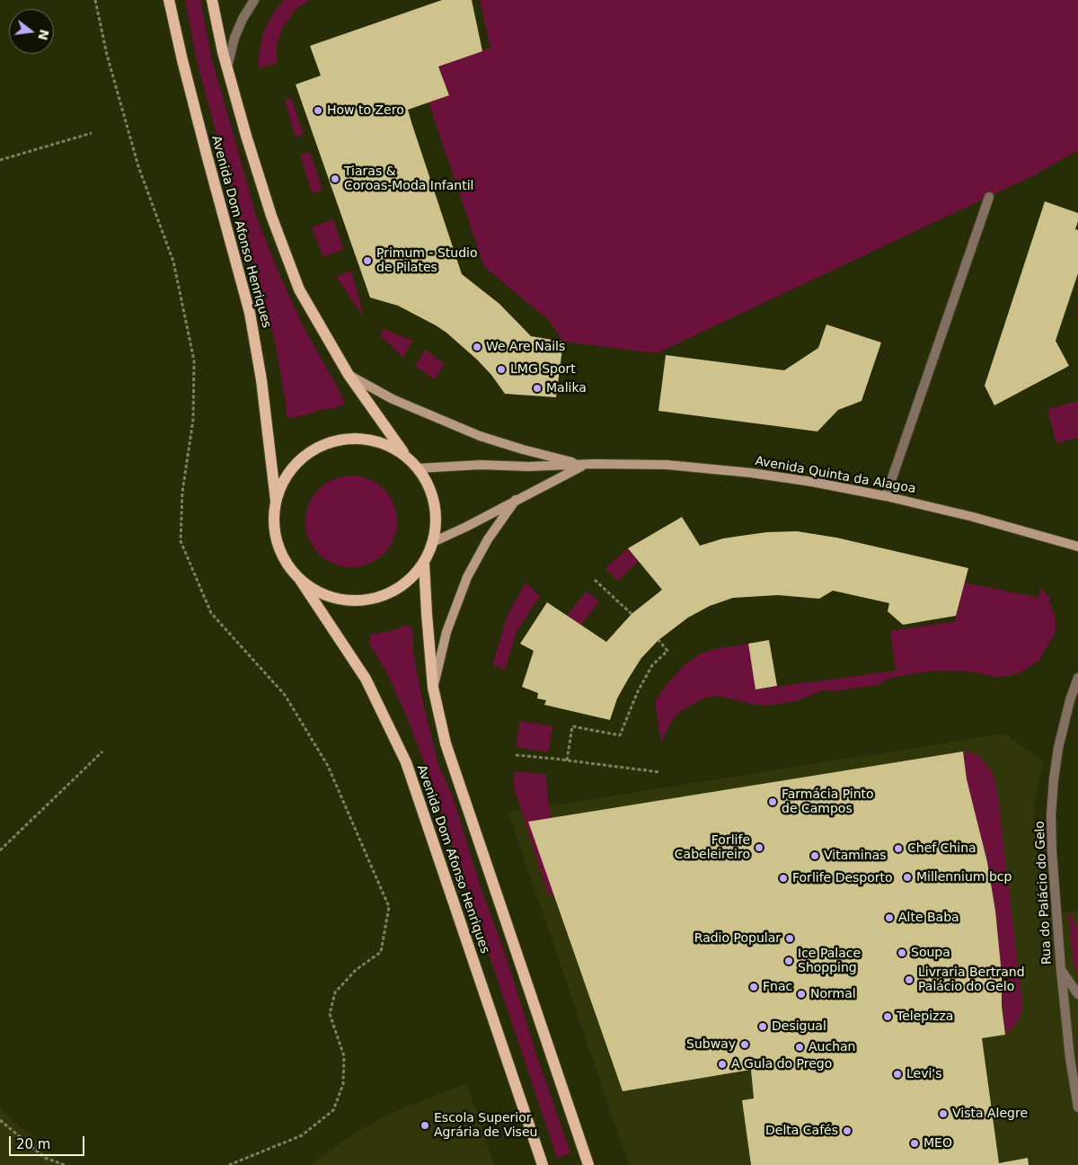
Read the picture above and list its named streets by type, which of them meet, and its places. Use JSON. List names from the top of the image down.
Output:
{
  "streets": {
    "main road": ["Avenida Dom Afonso Henriques"],
    "street": ["Avenida Quinta da Alagoa", "Rua do Palácio do Gelo"]
  },
  "places": [
    "How to Zero",
    "Tiaras & Coroas-Moda Infantil",
    "Primum - Studio de Pilates",
    "We Are Nails",
    "LMG Sport",
    "Malika",
    "Farmácia Pinto de Campos",
    "Forlife Cabeleireiro",
    "Chef China",
    "Vitaminas",
    "Millennium bcp",
    "Forlife Desporto",
    "Alte Baba",
    "Radio Popular",
    "Soupa",
    "Ice Palace Shopping",
    "Livraria Bertrand Palácio do Gelo",
    "Fnac",
    "Normal",
    "Telepizza",
    "Desigual",
    "Subway",
    "Auchan",
    "A Gula do Prego",
    "Levi's",
    "Vista Alegre",
    "Escola Superior Agrária de Viseu",
    "Delta Cafés",
    "MEO"
  ],
  "scale_bar": "20 m",
  "north": "right"
}
